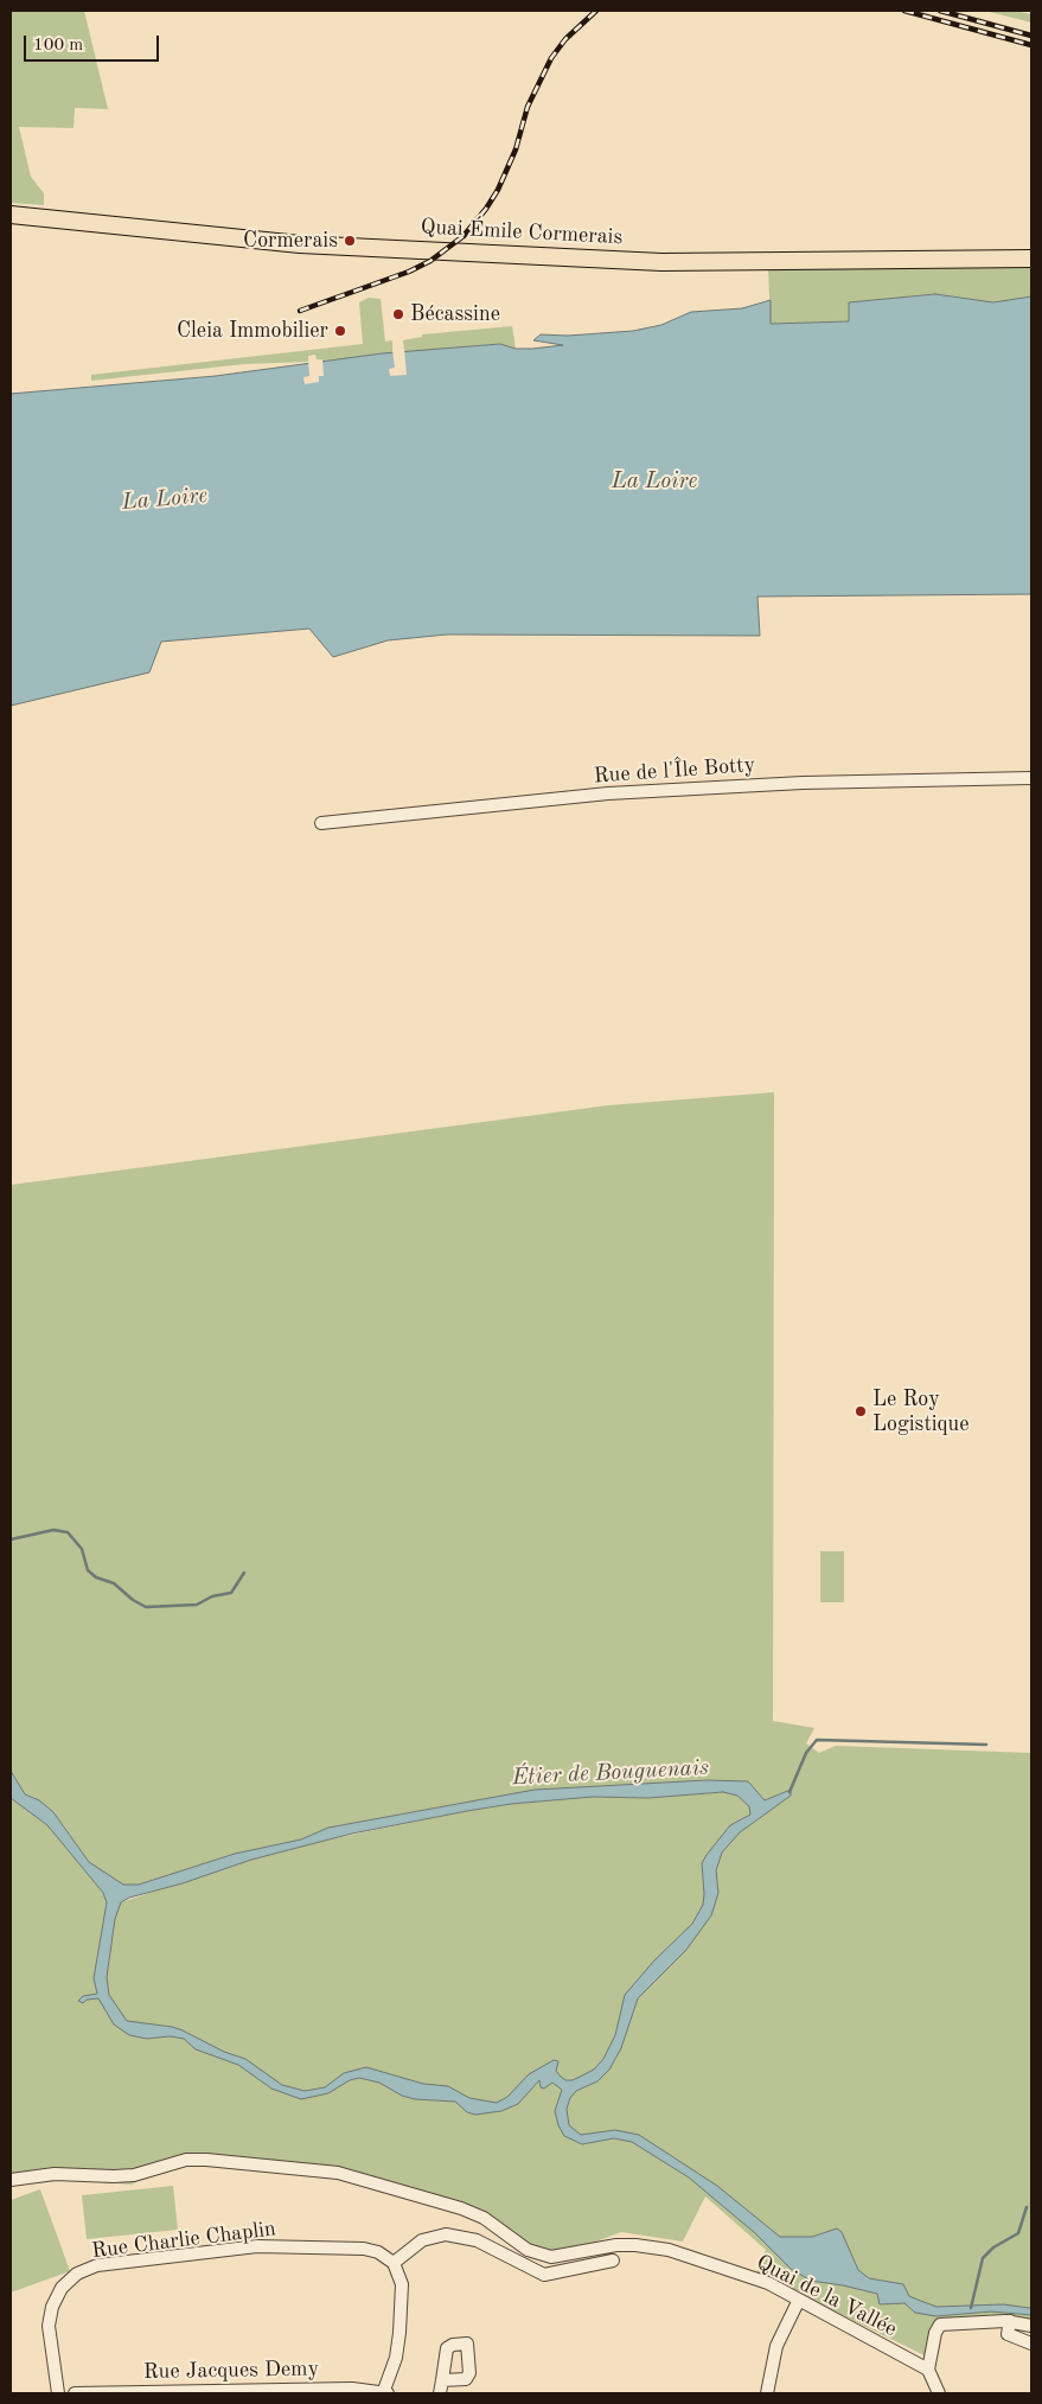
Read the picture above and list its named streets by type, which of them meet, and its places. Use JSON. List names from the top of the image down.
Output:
{
  "streets": {
    "main road": ["Quai Émile Cormerais"],
    "street": [
      "Rue de l'Île Botty",
      "Rue Charlie Chaplin",
      "Quai de la Vallée",
      "Rue Jacques Demy"
    ]
  },
  "water": ["La Loire", "Étier de Bouguenais"],
  "places": [
    "Cormerais",
    "Bécassine",
    "Cleia Immobilier",
    "Le Roy Logistique"
  ],
  "scale_bar": "100 m"
}
